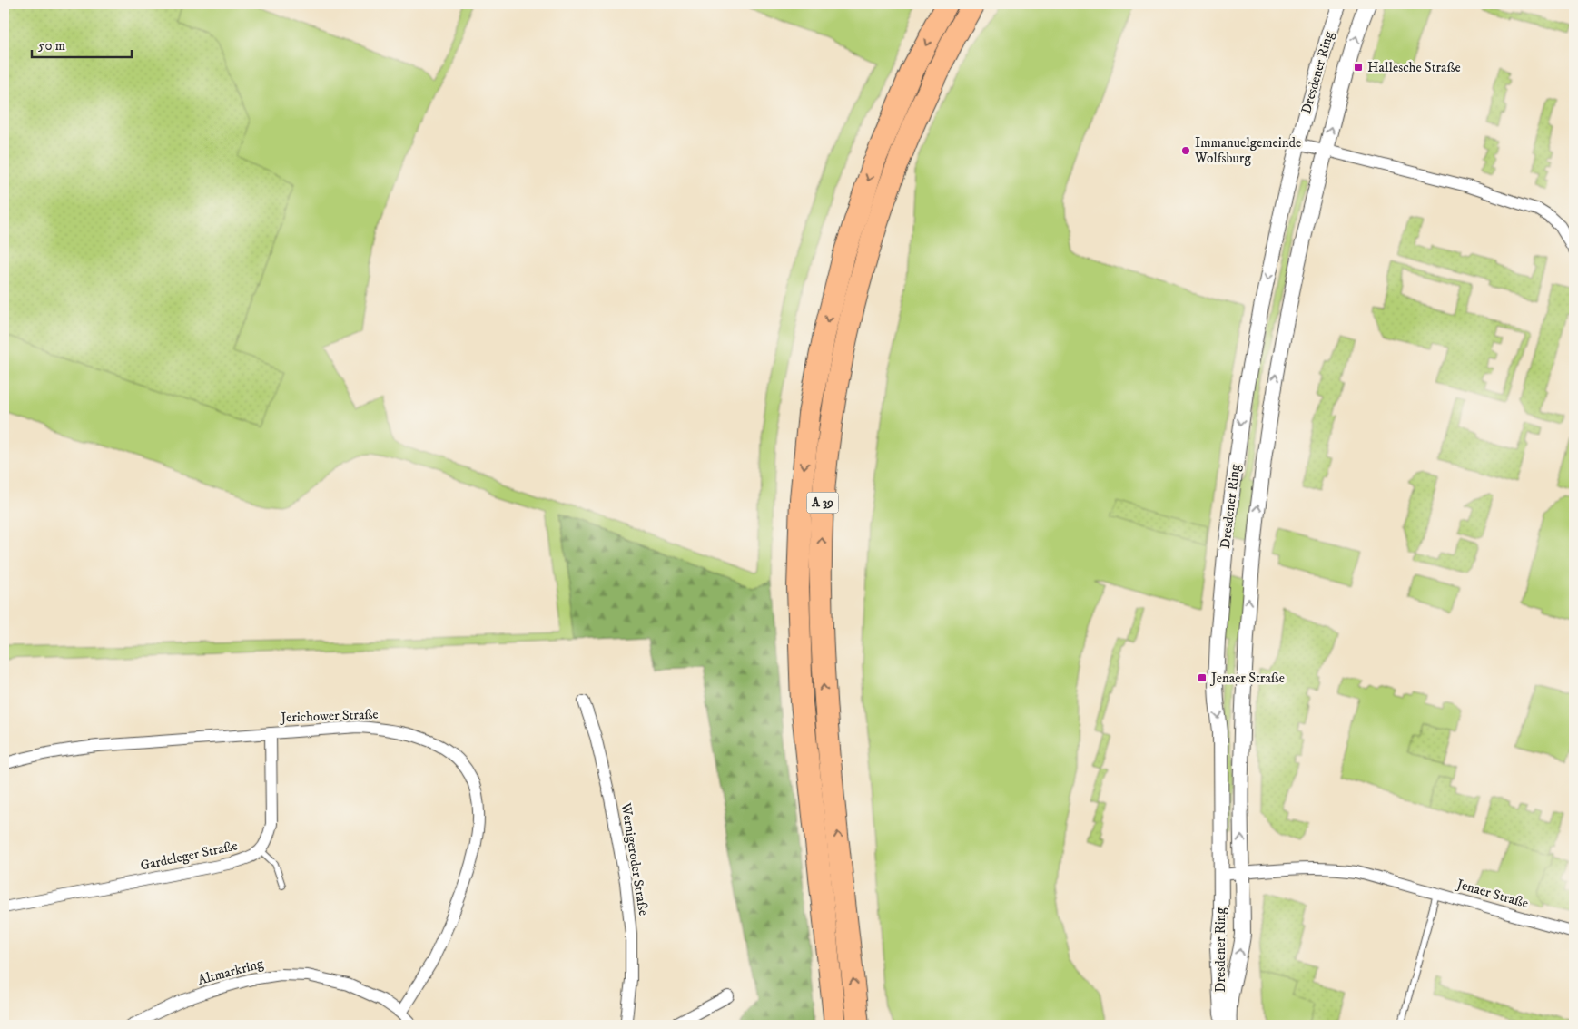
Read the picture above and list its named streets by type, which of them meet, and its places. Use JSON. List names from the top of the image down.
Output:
{
  "streets": {
    "highway": ["A 39"],
    "street": [
      "Dresdener Ring",
      "Jerichower Straße",
      "Gardeleger Straße",
      "Wernigeroder Straße",
      "Jenaer Straße",
      "Altmarkring"
    ]
  },
  "crossings": [
    ["Dresdener Ring", "Jenaer Straße"],
    ["Jerichower Straße", "Altmarkring"]
  ],
  "places": {
    "transit": ["Hallesche Straße", "Jenaer Straße"],
    "other": ["Immanuelgemeinde Wolfsburg"]
  },
  "scale_bar": "50 m"
}
